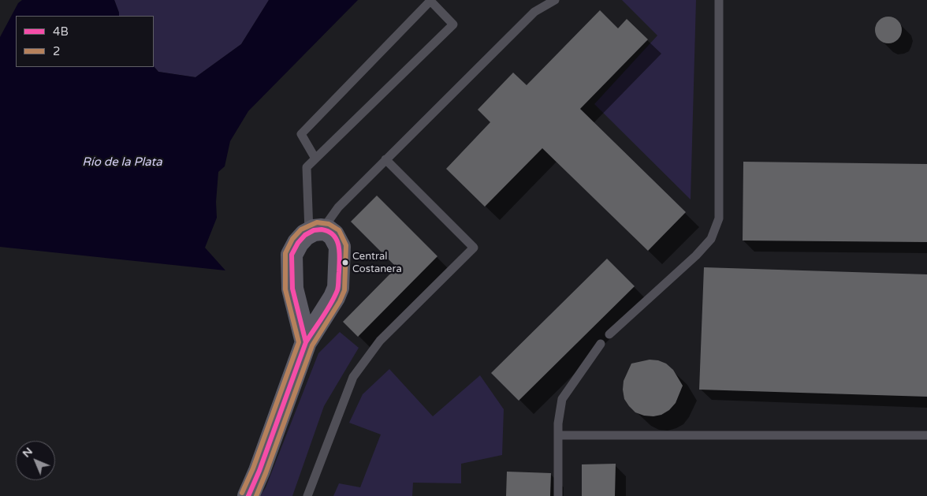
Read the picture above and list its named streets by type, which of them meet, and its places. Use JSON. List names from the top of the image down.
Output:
{
  "water": ["Río de la Plata"],
  "places": ["Central Costanera"],
  "lines": ["transit line 2", "transit line 4B"],
  "legend": ["4B", "2"],
  "north": "top left"
}
